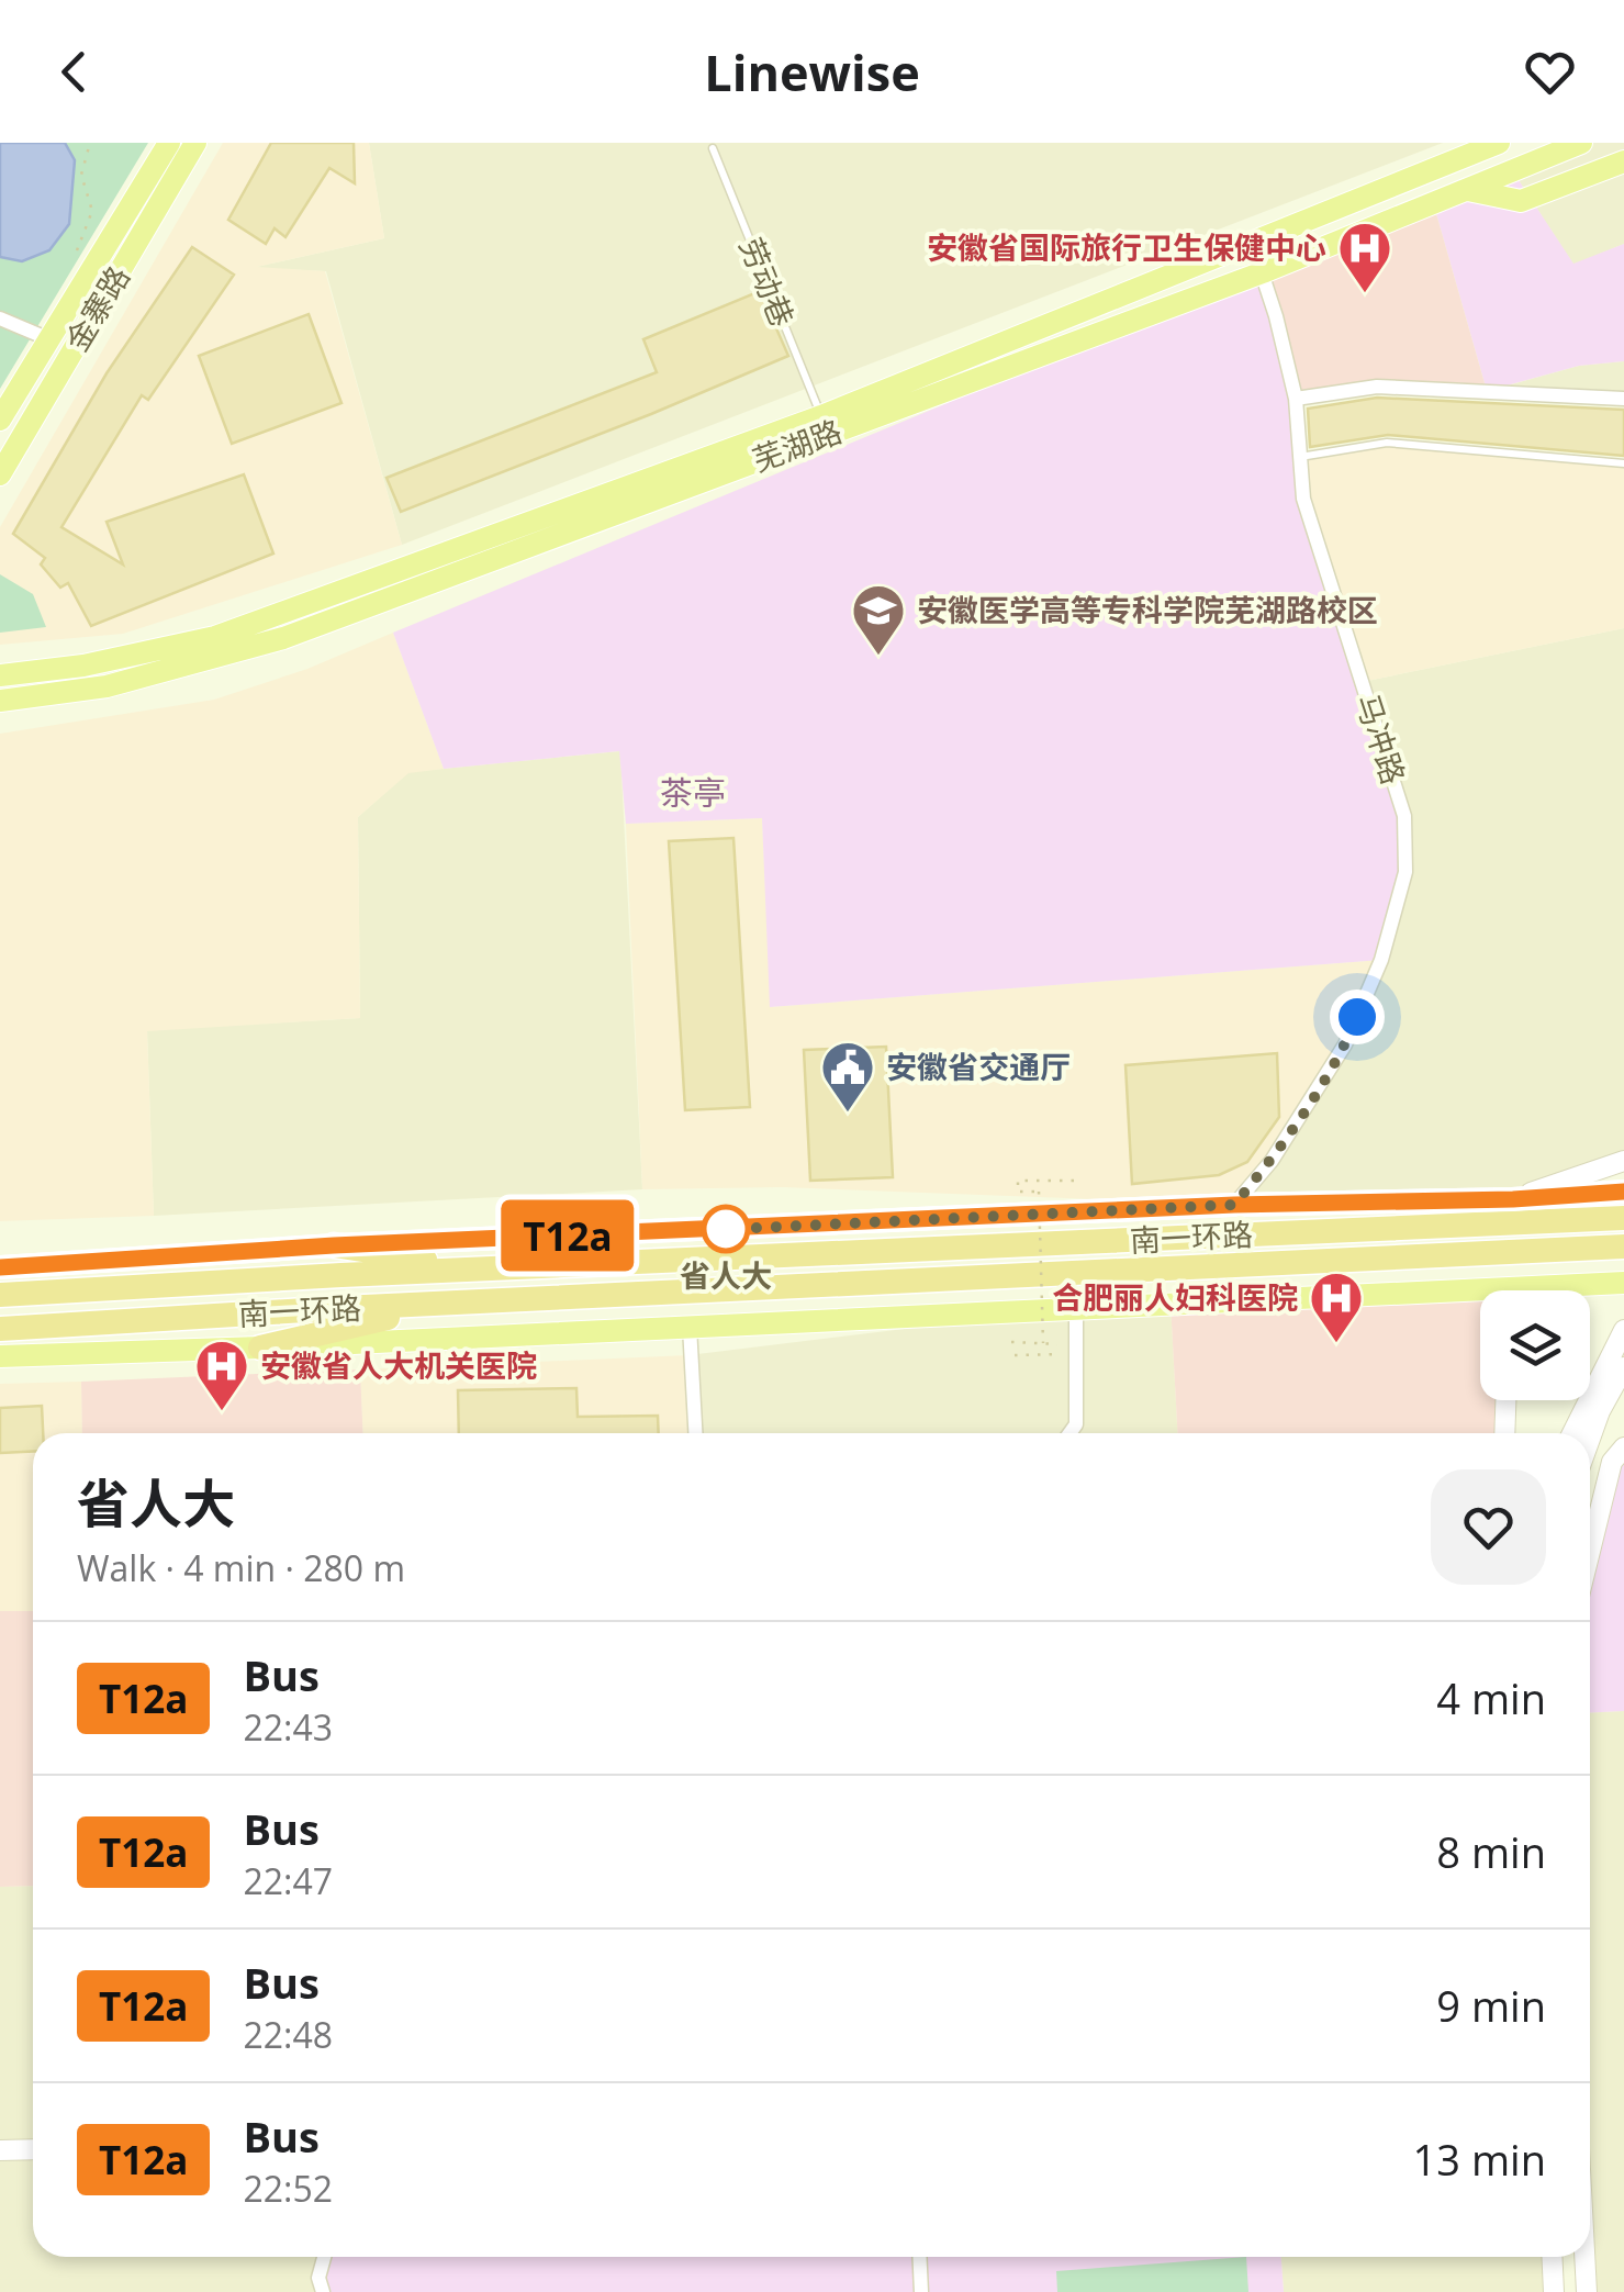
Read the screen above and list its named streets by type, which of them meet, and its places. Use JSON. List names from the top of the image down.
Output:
{
  "streets": {
    "highway": ["南一环路"],
    "main road": ["金寨路", "芜湖路"],
    "street": ["马冲路"],
    "lane": ["劳动巷"]
  },
  "crossings": [
    ["劳动巷", "芜湖路"],
    ["芜湖路", "马冲路"]
  ],
  "districts": ["茶亭"],
  "places": {
    "hospital": ["安徽省国际旅行卫生保健中心", "合肥丽人妇科医院", "安徽省人大机关医院"],
    "school or university": ["安徽医学高等专科学院芜湖路校区"],
    "public building": ["安徽省交通厅"],
    "other": ["省人大"]
  },
  "lines": ["bus line T12a"],
  "page": {
    "header": "Linewise",
    "on_map": "T12a",
    "heading": ["省人大", "Walk · 4 min · 280 m"],
    "list": [
      {
        "mark": "T12a",
        "name": "Bus",
        "note": "22:43",
        "value": "4 min"
      },
      {
        "mark": "T12a",
        "name": "Bus",
        "note": "22:47",
        "value": "8 min"
      },
      {
        "mark": "T12a",
        "name": "Bus",
        "note": "22:48",
        "value": "9 min"
      },
      {
        "mark": "T12a",
        "name": "Bus",
        "note": "22:52",
        "value": "13 min"
      }
    ]
  }
}
